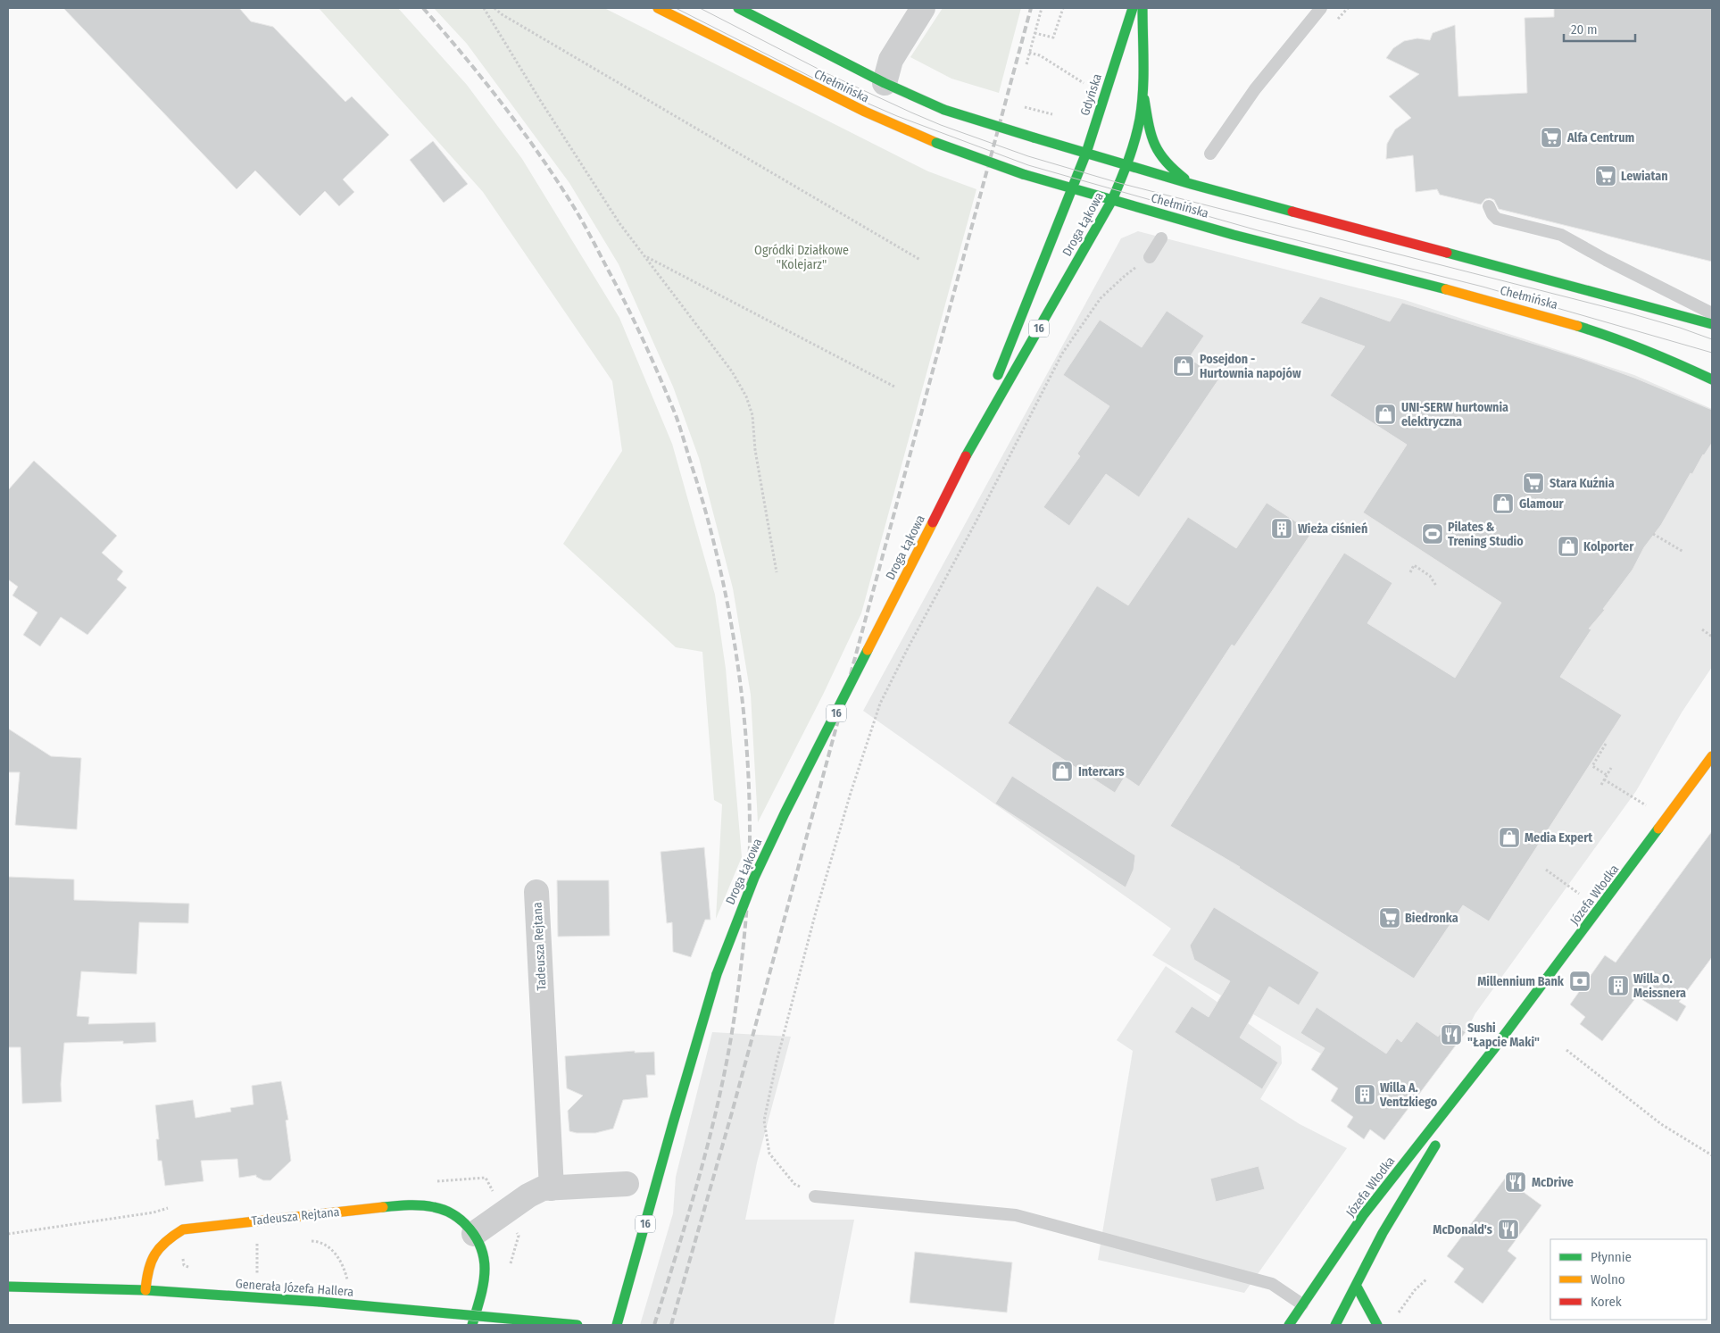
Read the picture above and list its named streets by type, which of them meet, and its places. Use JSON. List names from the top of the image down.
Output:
{
  "streets": {
    "main road": [
      "Chełmińska",
      "Gdyńska",
      "Droga Łąkowa",
      "16",
      "Józefa Włodka",
      "Tadeusza Rejtana",
      "Generała Józefa Hallera"
    ]
  },
  "crossings": [
    ["Chełmińska", "Gdyńska"],
    ["Chełmińska", "Droga Łąkowa"],
    ["Chełmińska", "16"],
    ["Gdyńska", "Droga Łąkowa"],
    ["Droga Łąkowa", "16"],
    ["Tadeusza Rejtana", "Generała Józefa Hallera"]
  ],
  "parks": ["Ogródki Działkowe \"Kolejarz\""],
  "places": {
    "supermarket": [
      "Alfa Centrum",
      "Lewiatan",
      "Stara Kuźnia",
      "Biedronka"
    ],
    "shop": [
      "Posejdon - Hurtownia napojów",
      "UNI-SERW hurtownia elektryczna",
      "Glamour",
      "Kolporter",
      "Intercars",
      "Media Expert"
    ],
    "building": ["Wieża ciśnień", "Willa O. Meissnera", "Willa A. Ventzkiego"],
    "sports": ["Pilates & Trening Studio"],
    "bank": ["Millennium Bank"],
    "restaurant": ["Sushi \"Łapcie Maki\"", "McDrive", "McDonald's"]
  },
  "legend": ["Płynnie", "Wolno", "Korek"],
  "scale_bar": "20 m"
}
